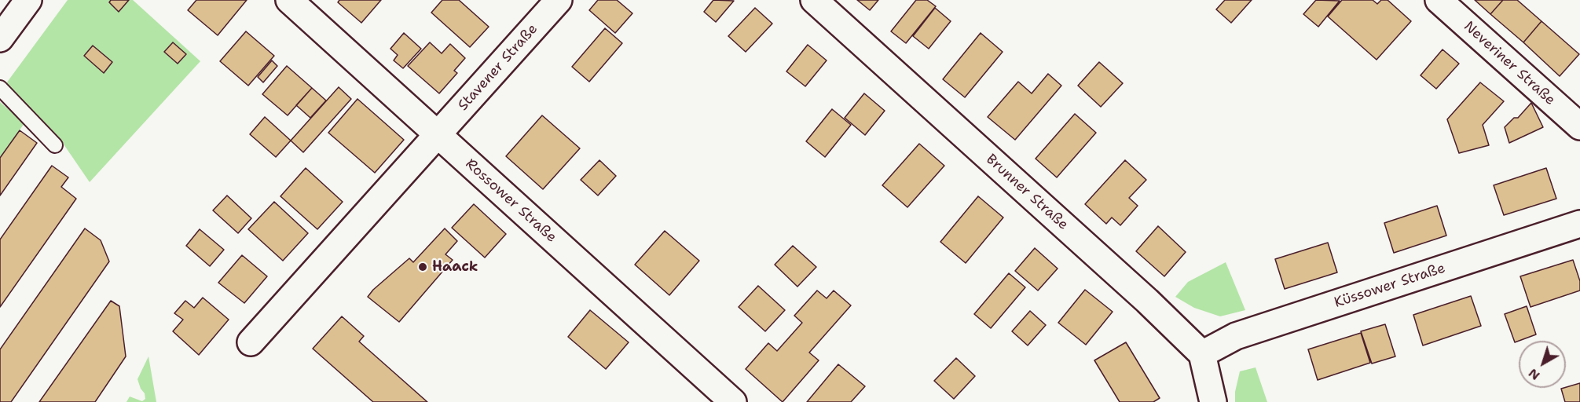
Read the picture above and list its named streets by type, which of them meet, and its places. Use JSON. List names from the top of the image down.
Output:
{
  "streets": {
    "street": [
      "Neveriner Straße",
      "Stavener Straße",
      "Brunner Straße",
      "Rossower Straße",
      "Küssower Straße"
    ]
  },
  "crossings": [
    ["Stavener Straße", "Rossower Straße"],
    ["Brunner Straße", "Küssower Straße"]
  ],
  "places": ["Haack"],
  "north": "bottom left"
}
